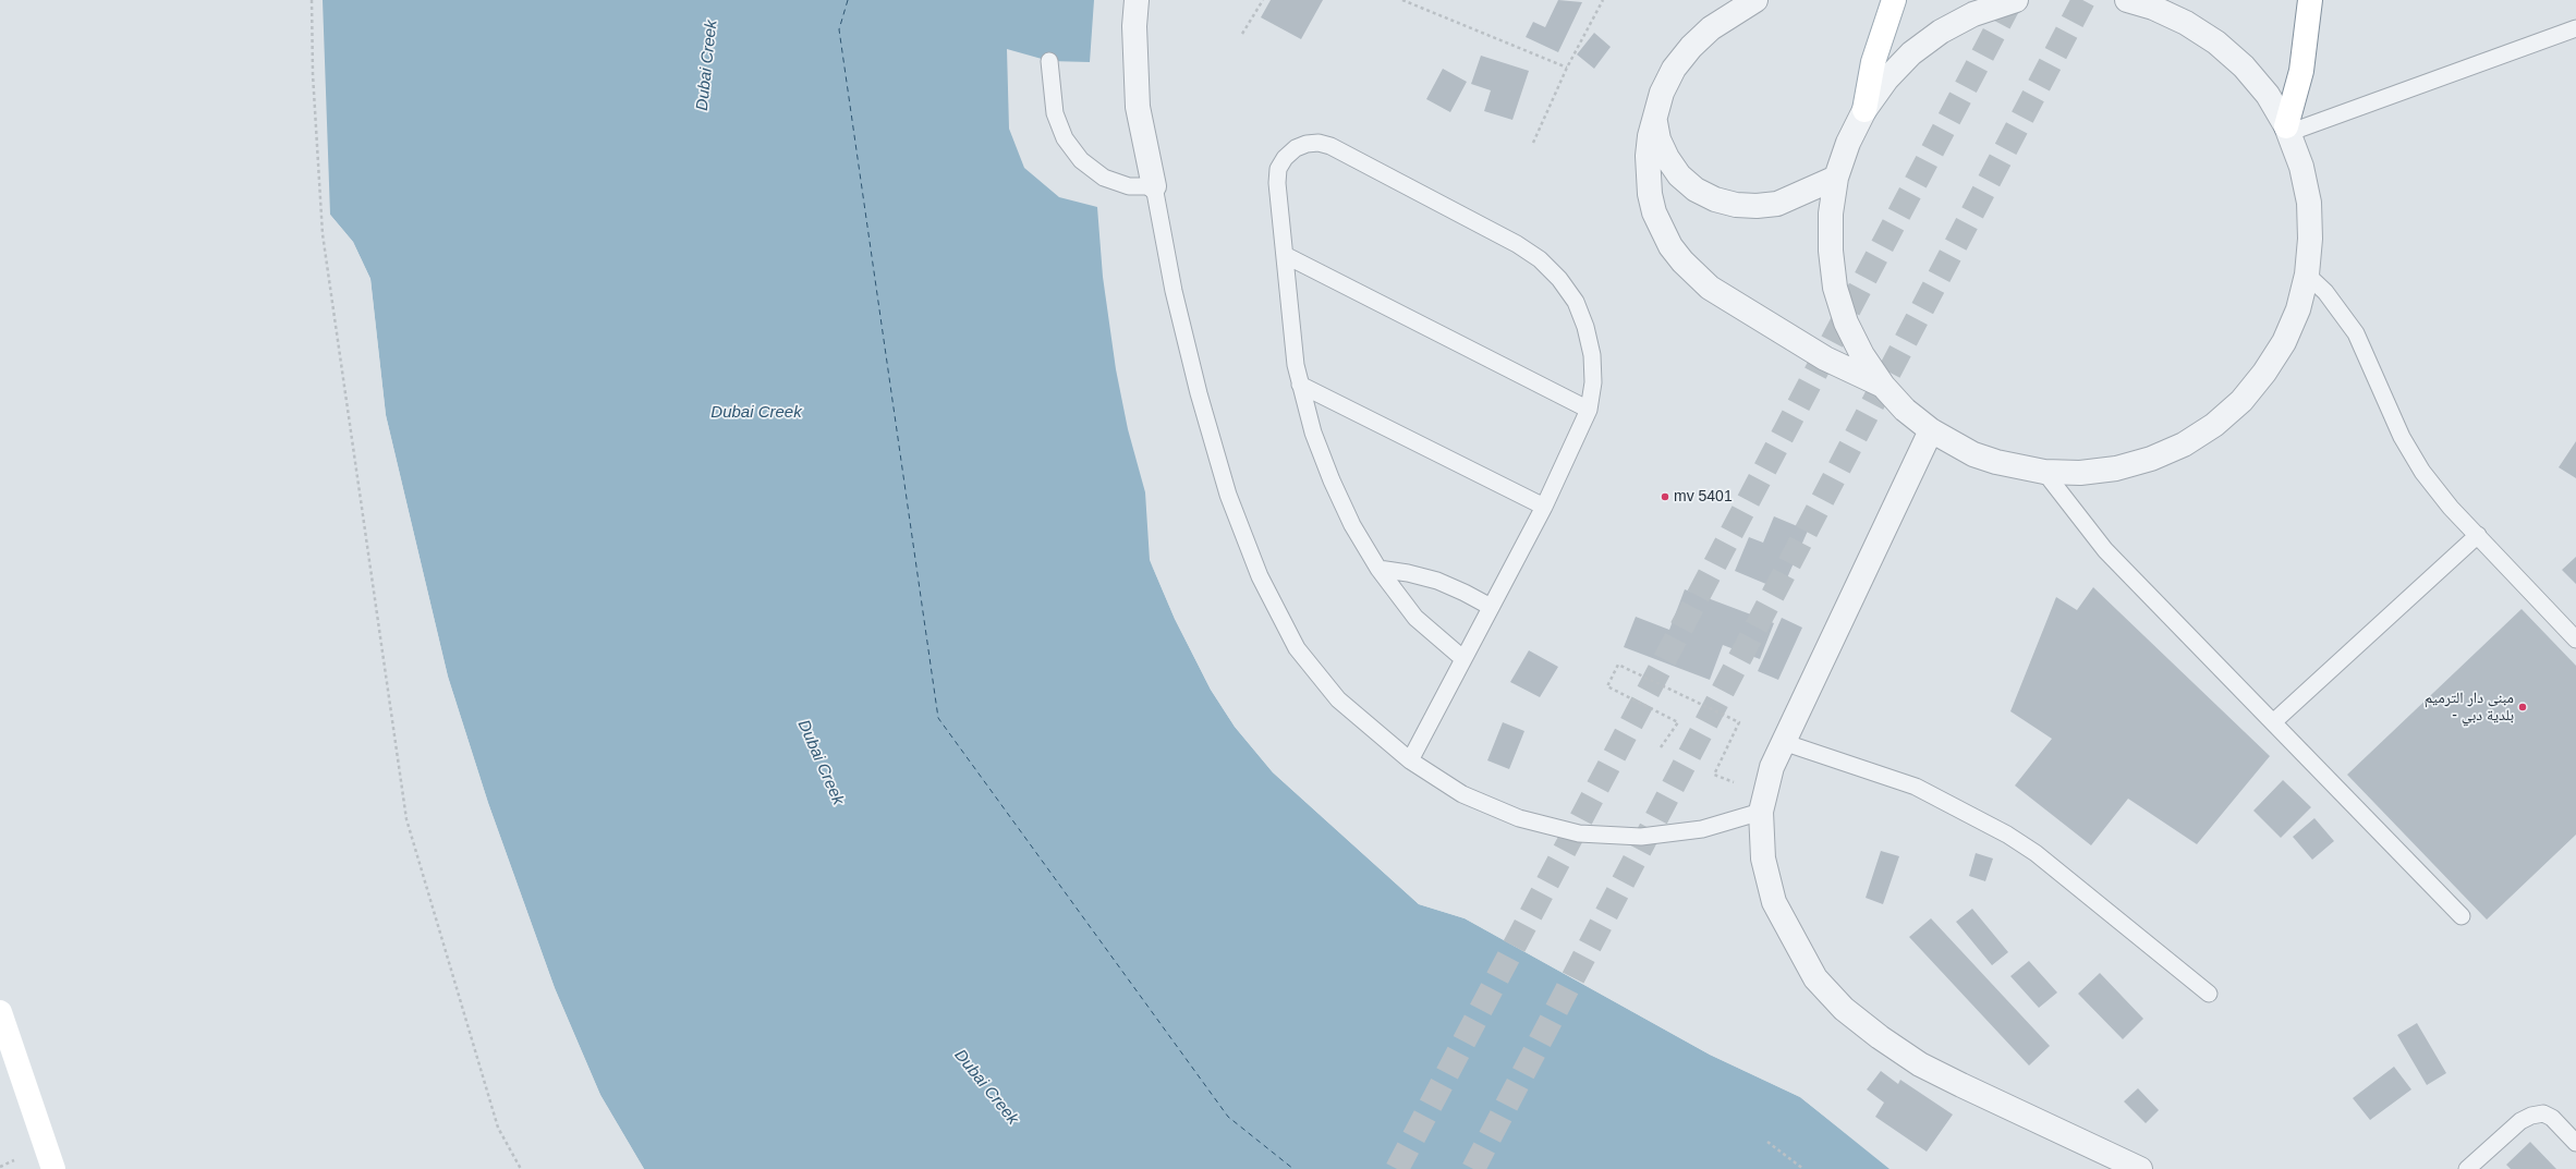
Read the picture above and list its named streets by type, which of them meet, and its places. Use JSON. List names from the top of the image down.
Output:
{
  "water": ["Dubai Creek"],
  "places": ["mv 5401", "مبنى دار الترميم - بلدية دبي"]
}
